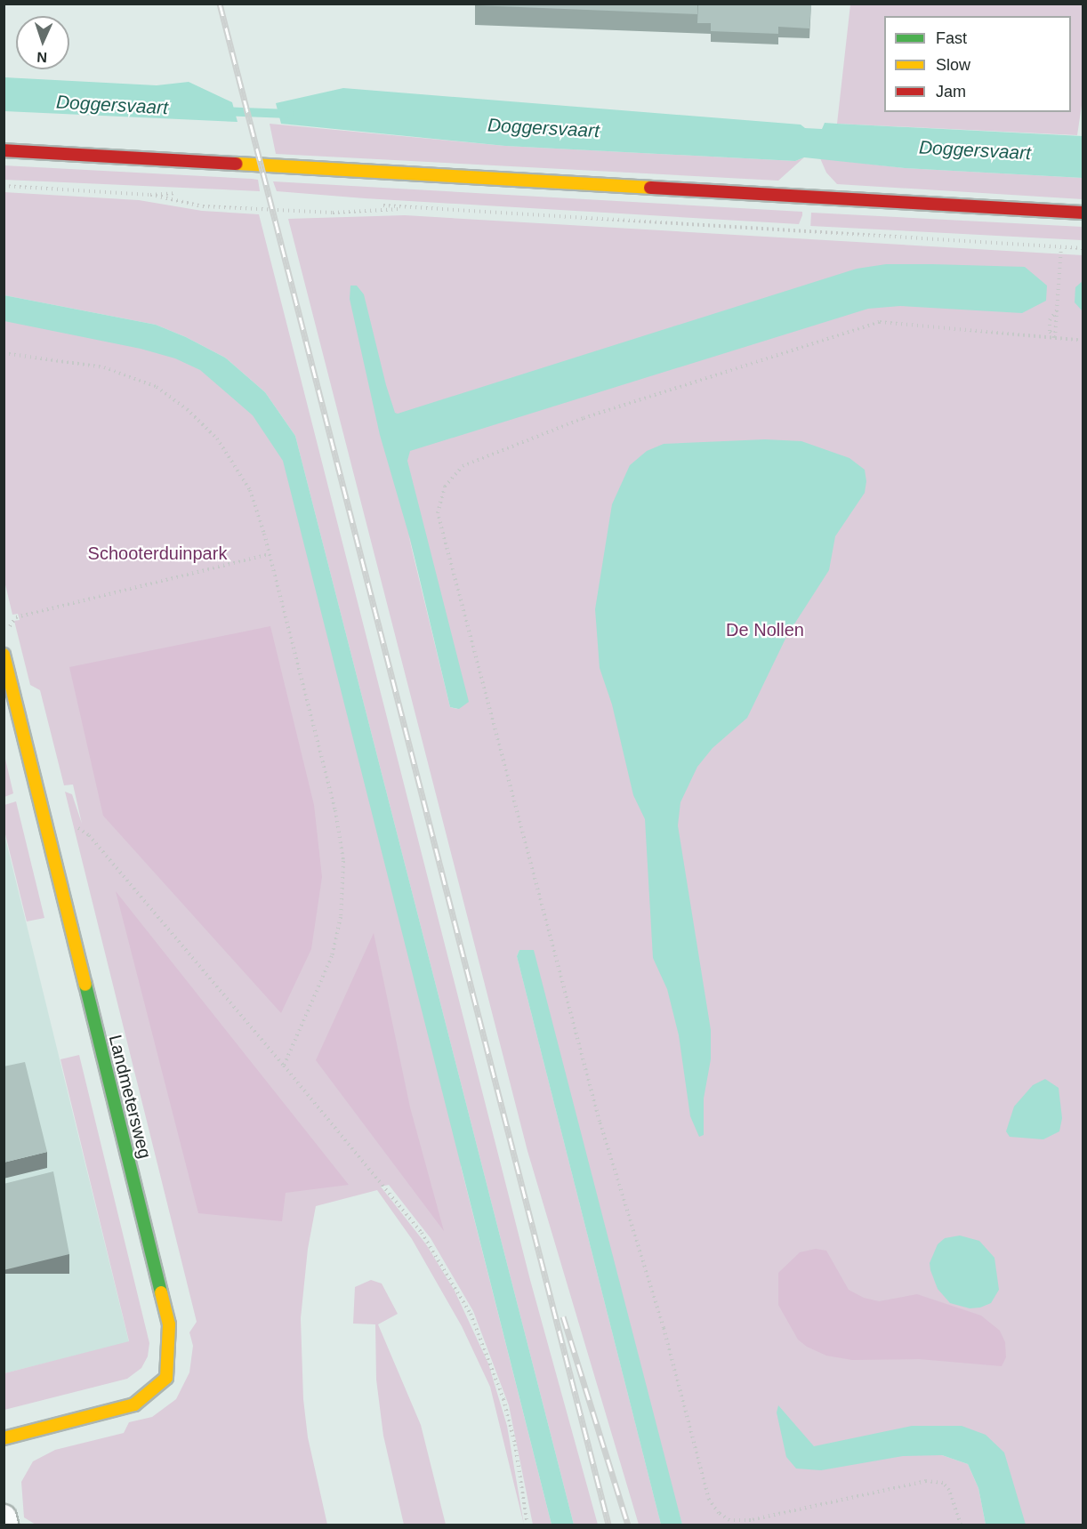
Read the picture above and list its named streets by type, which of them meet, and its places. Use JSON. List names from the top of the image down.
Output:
{
  "streets": {
    "street": ["Landmetersweg"]
  },
  "water": ["Doggersvaart"],
  "parks": ["Schooterduinpark", "De Nollen"],
  "legend": ["Fast", "Slow", "Jam"],
  "north": "bottom"
}
